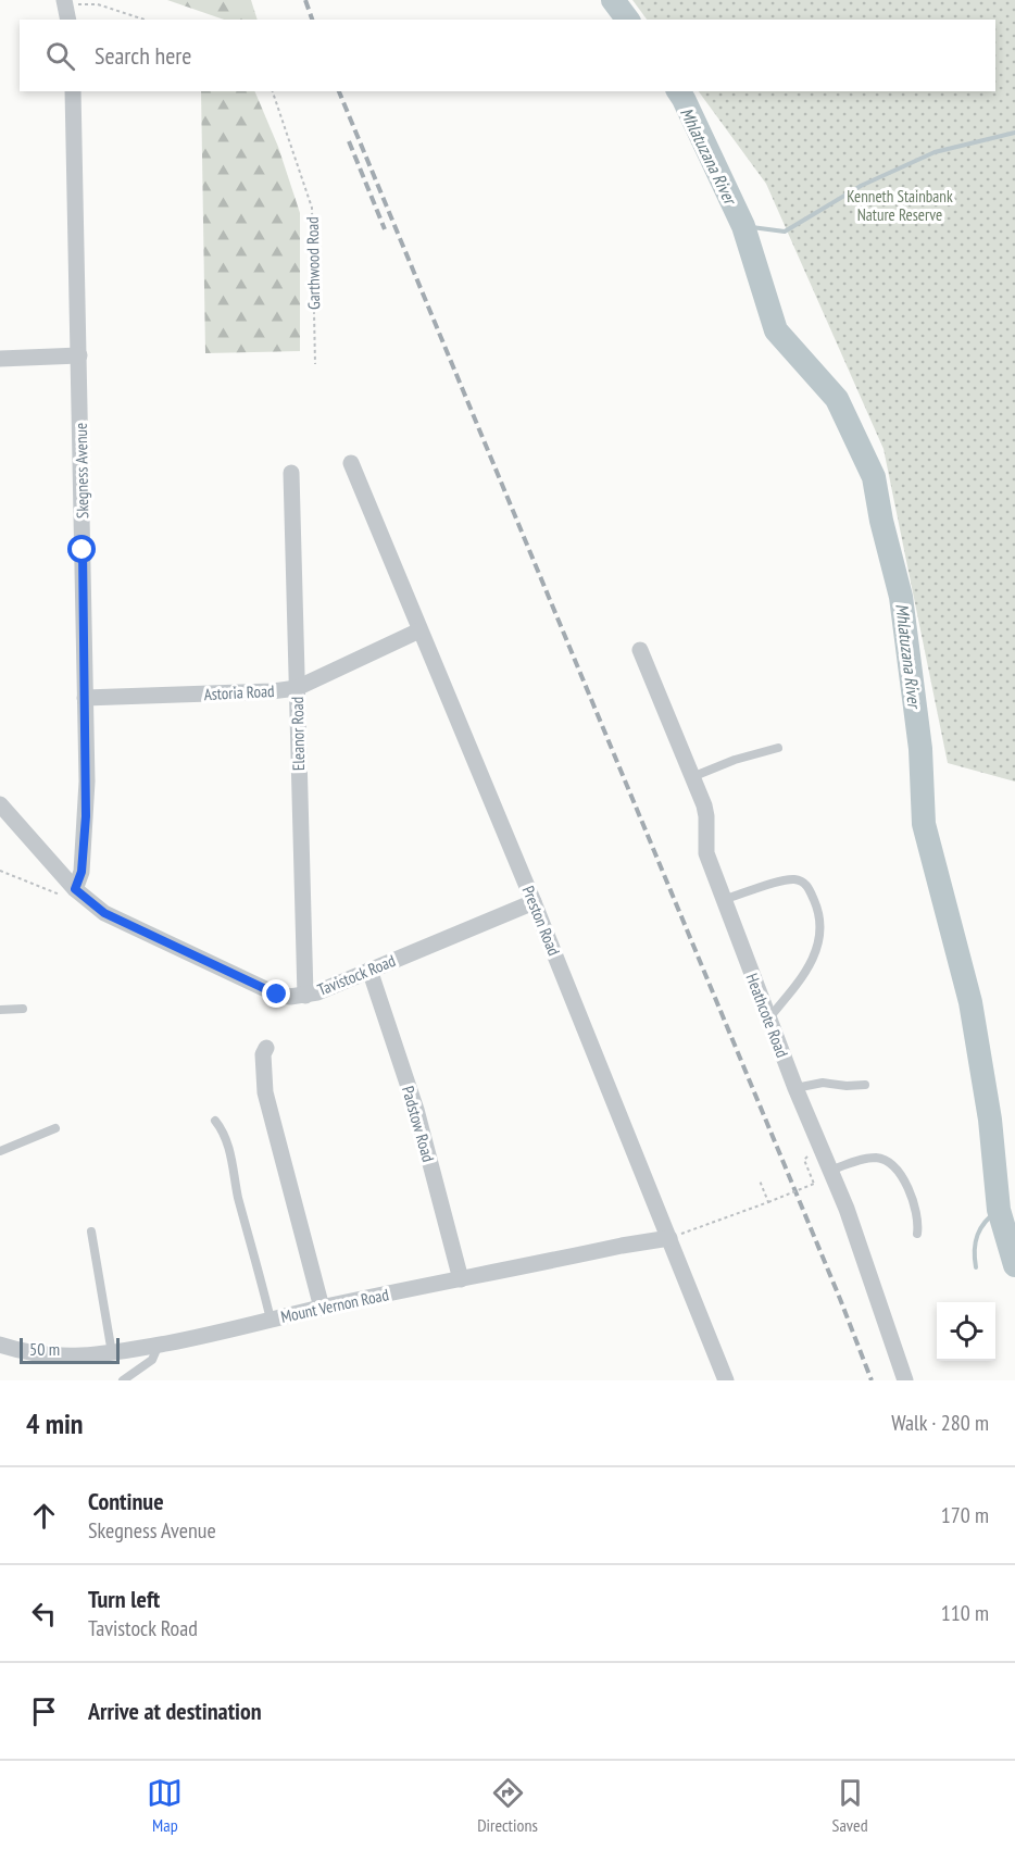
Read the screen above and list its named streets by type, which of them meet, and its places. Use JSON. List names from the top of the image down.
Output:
{
  "streets": {
    "street": [
      "Skegness Avenue",
      "Astoria Road",
      "Eleanor Road",
      "Preston Road",
      "Tavistock Road",
      "Heathcote Road",
      "Padstow Road",
      "Mount Vernon Road"
    ],
    "path": ["Garthwood Road"]
  },
  "crossings": [
    ["Skegness Avenue", "Astoria Road"],
    ["Skegness Avenue", "Tavistock Road"],
    ["Astoria Road", "Eleanor Road"],
    ["Astoria Road", "Preston Road"],
    ["Eleanor Road", "Tavistock Road"],
    ["Preston Road", "Tavistock Road"],
    ["Preston Road", "Mount Vernon Road"],
    ["Tavistock Road", "Padstow Road"],
    ["Padstow Road", "Mount Vernon Road"]
  ],
  "water": ["Mhlatuzana River"],
  "parks": ["Kenneth Stainbank Nature Reserve"],
  "scale_bar": "50 m",
  "page": {
    "search": "Search here",
    "scale": "50 m",
    "heading": ["4 min", "Walk · 280 m"],
    "list": [
      ["Continue", "Skegness Avenue", "170 m"],
      ["Turn left", "Tavistock Road", "110 m"],
      "Arrive at destination"
    ],
    "nav": ["Map", "Directions", "Saved"]
  }
}
